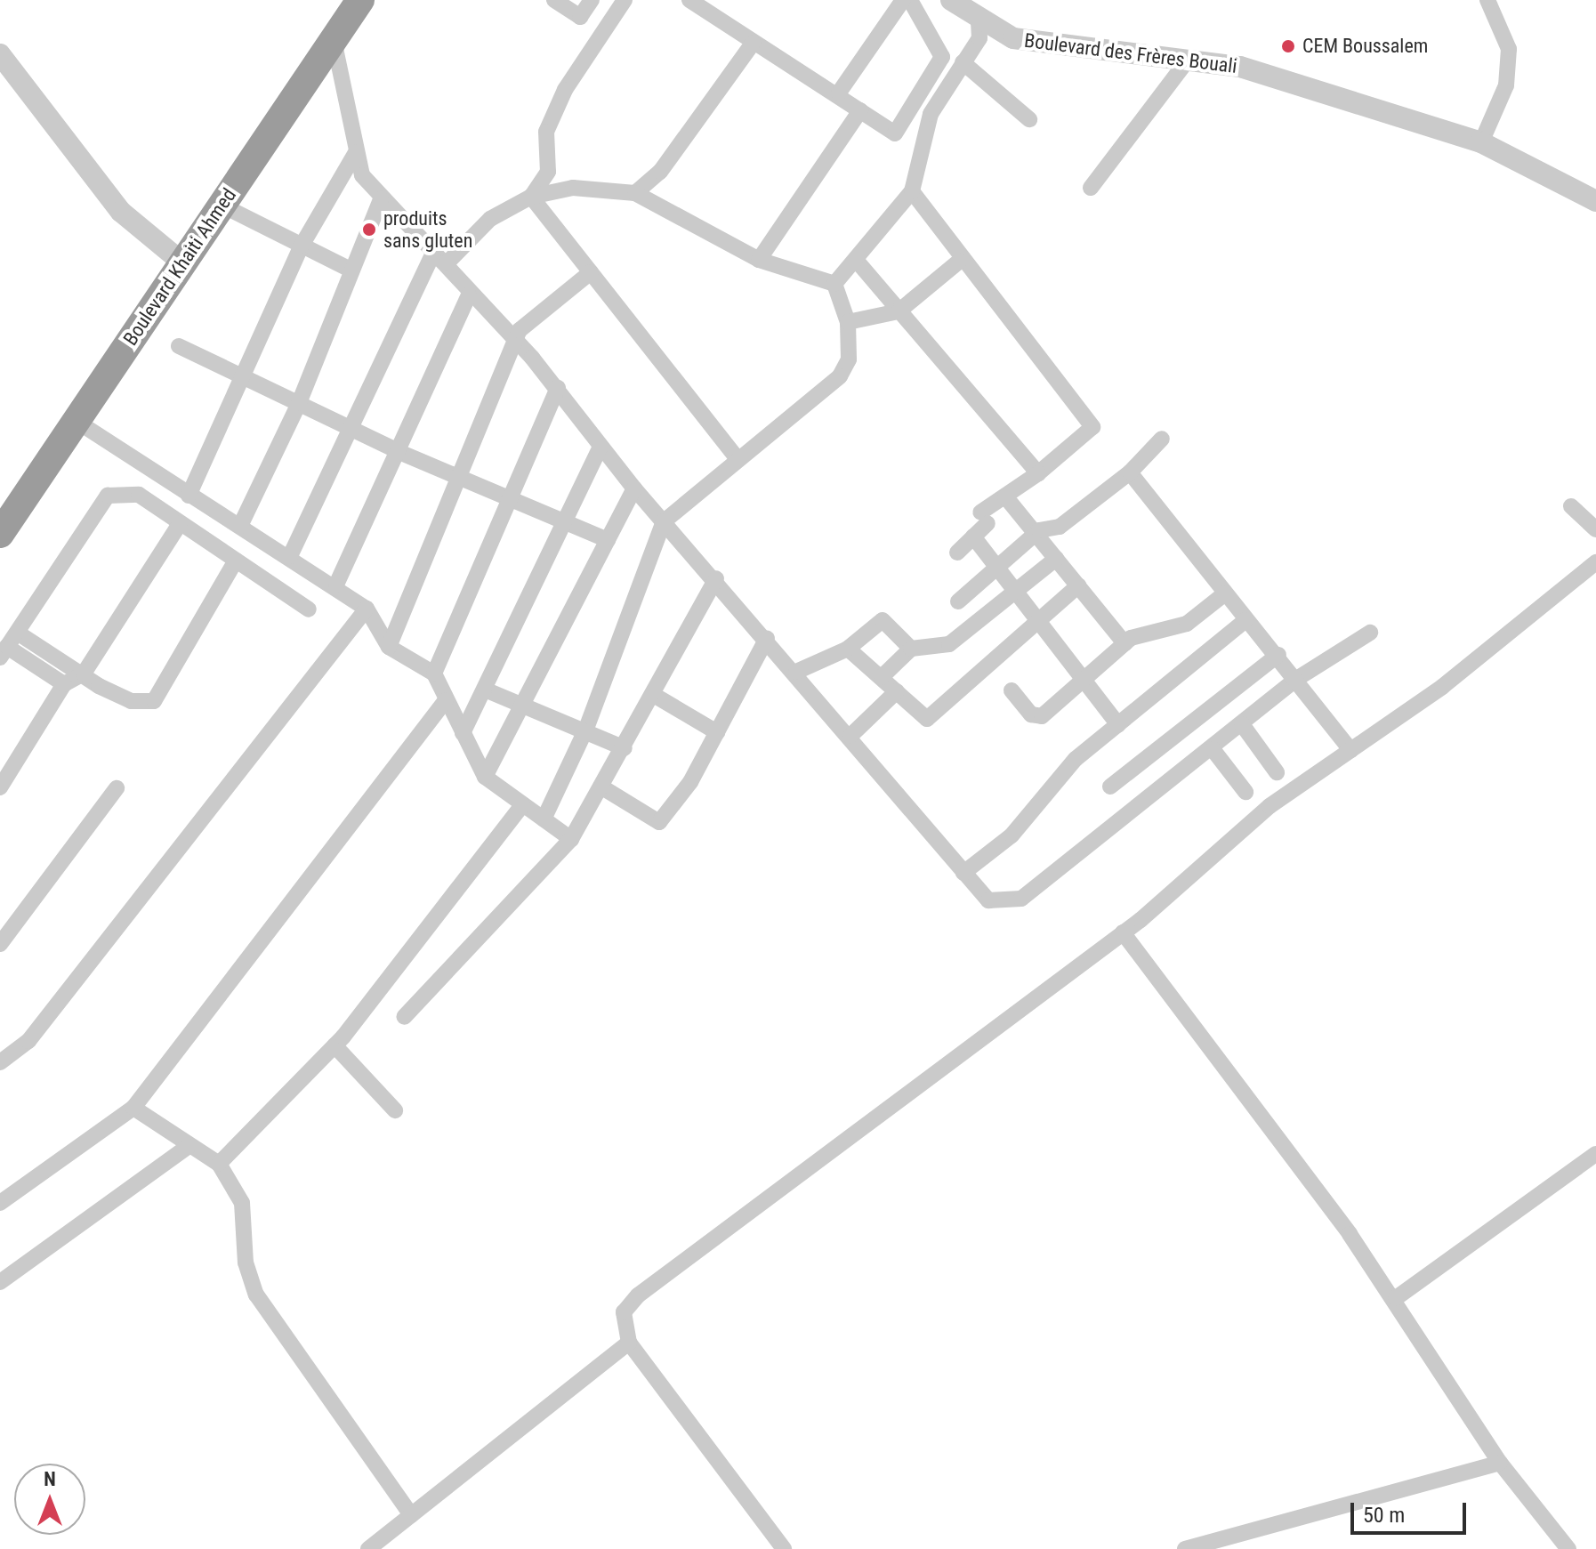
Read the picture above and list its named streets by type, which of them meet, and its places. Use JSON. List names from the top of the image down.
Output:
{
  "streets": {
    "highway": ["Boulevard Khaiti Ahmed"],
    "street": ["Boulevard des Frères Bouali"]
  },
  "places": ["CEM Boussalem", "produits sans gluten"],
  "scale_bar": "50 m",
  "north": "top"
}
